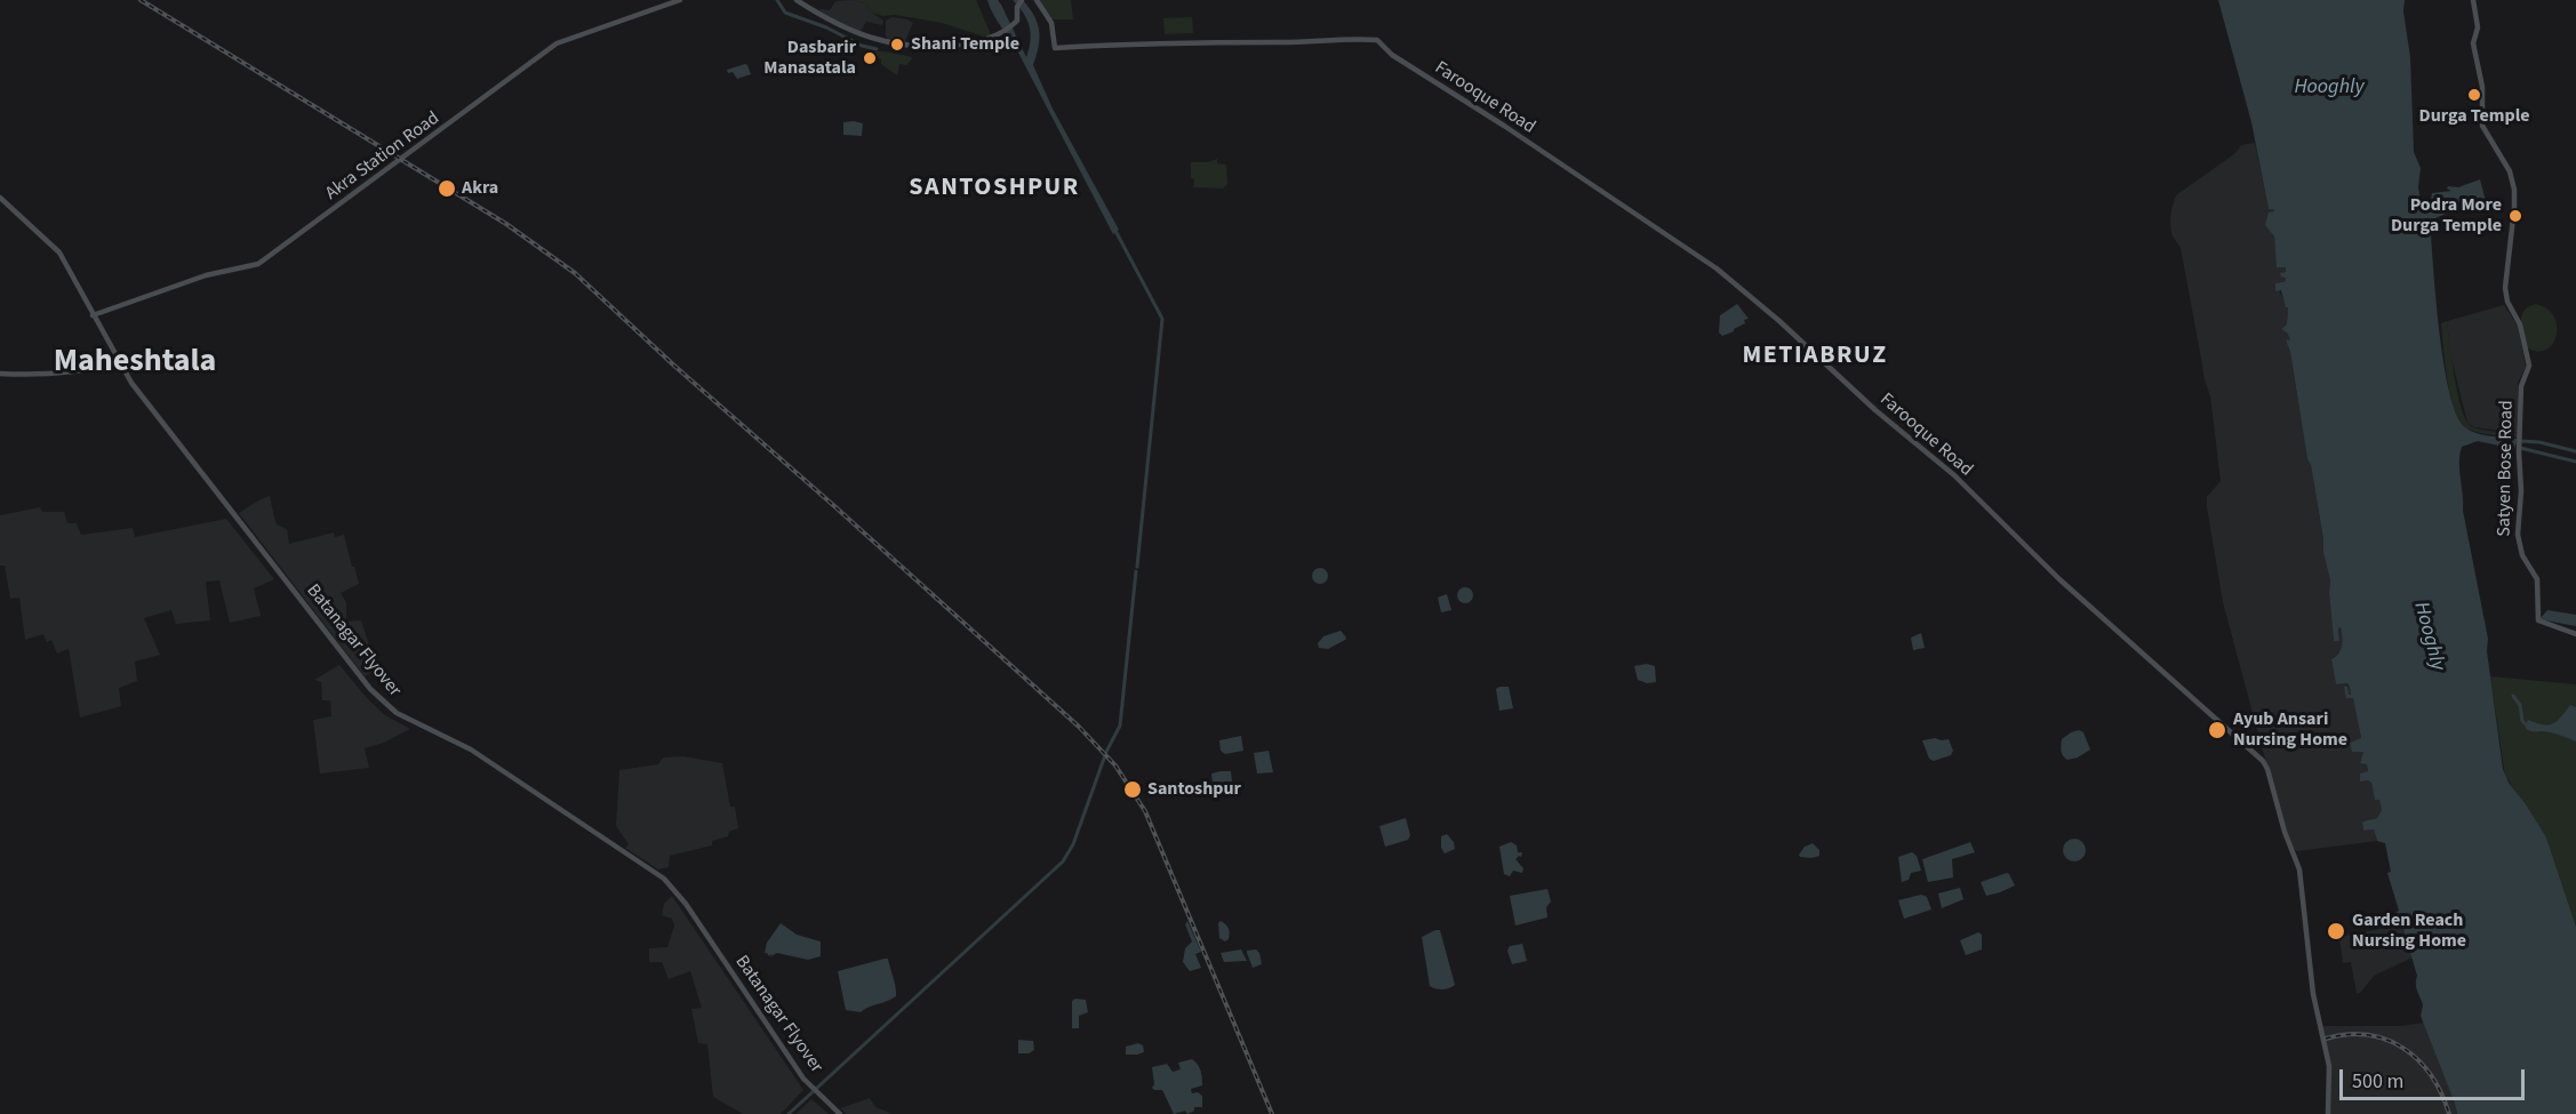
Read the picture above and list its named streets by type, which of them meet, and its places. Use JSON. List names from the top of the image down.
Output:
{
  "streets": {
    "main road": [
      "Farooque Road",
      "Akra Station Road",
      "Satyen Bose Road",
      "Batanagar Flyover"
    ]
  },
  "districts": ["SANTOSHPUR", "METIABRUZ", "Maheshtala"],
  "water": ["Hooghly"],
  "places": [
    "Shani Temple",
    "Dasbarir Manasatala",
    "Durga Temple",
    "Akra",
    "Podra More Durga Temple",
    "Ayub Ansari Nursing Home",
    "Santoshpur",
    "Garden Reach Nursing Home"
  ],
  "scale_bar": "500 m"
}
